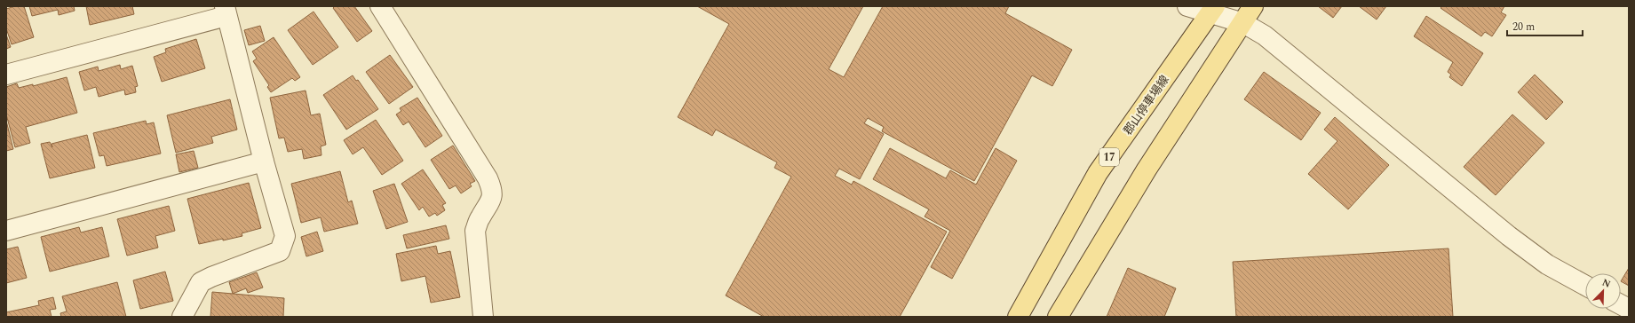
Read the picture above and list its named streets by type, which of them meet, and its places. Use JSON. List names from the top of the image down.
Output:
{
  "streets": {
    "main road": ["郡山停車場線", "17"]
  },
  "scale_bar": "20 m",
  "north": "top right"
}
